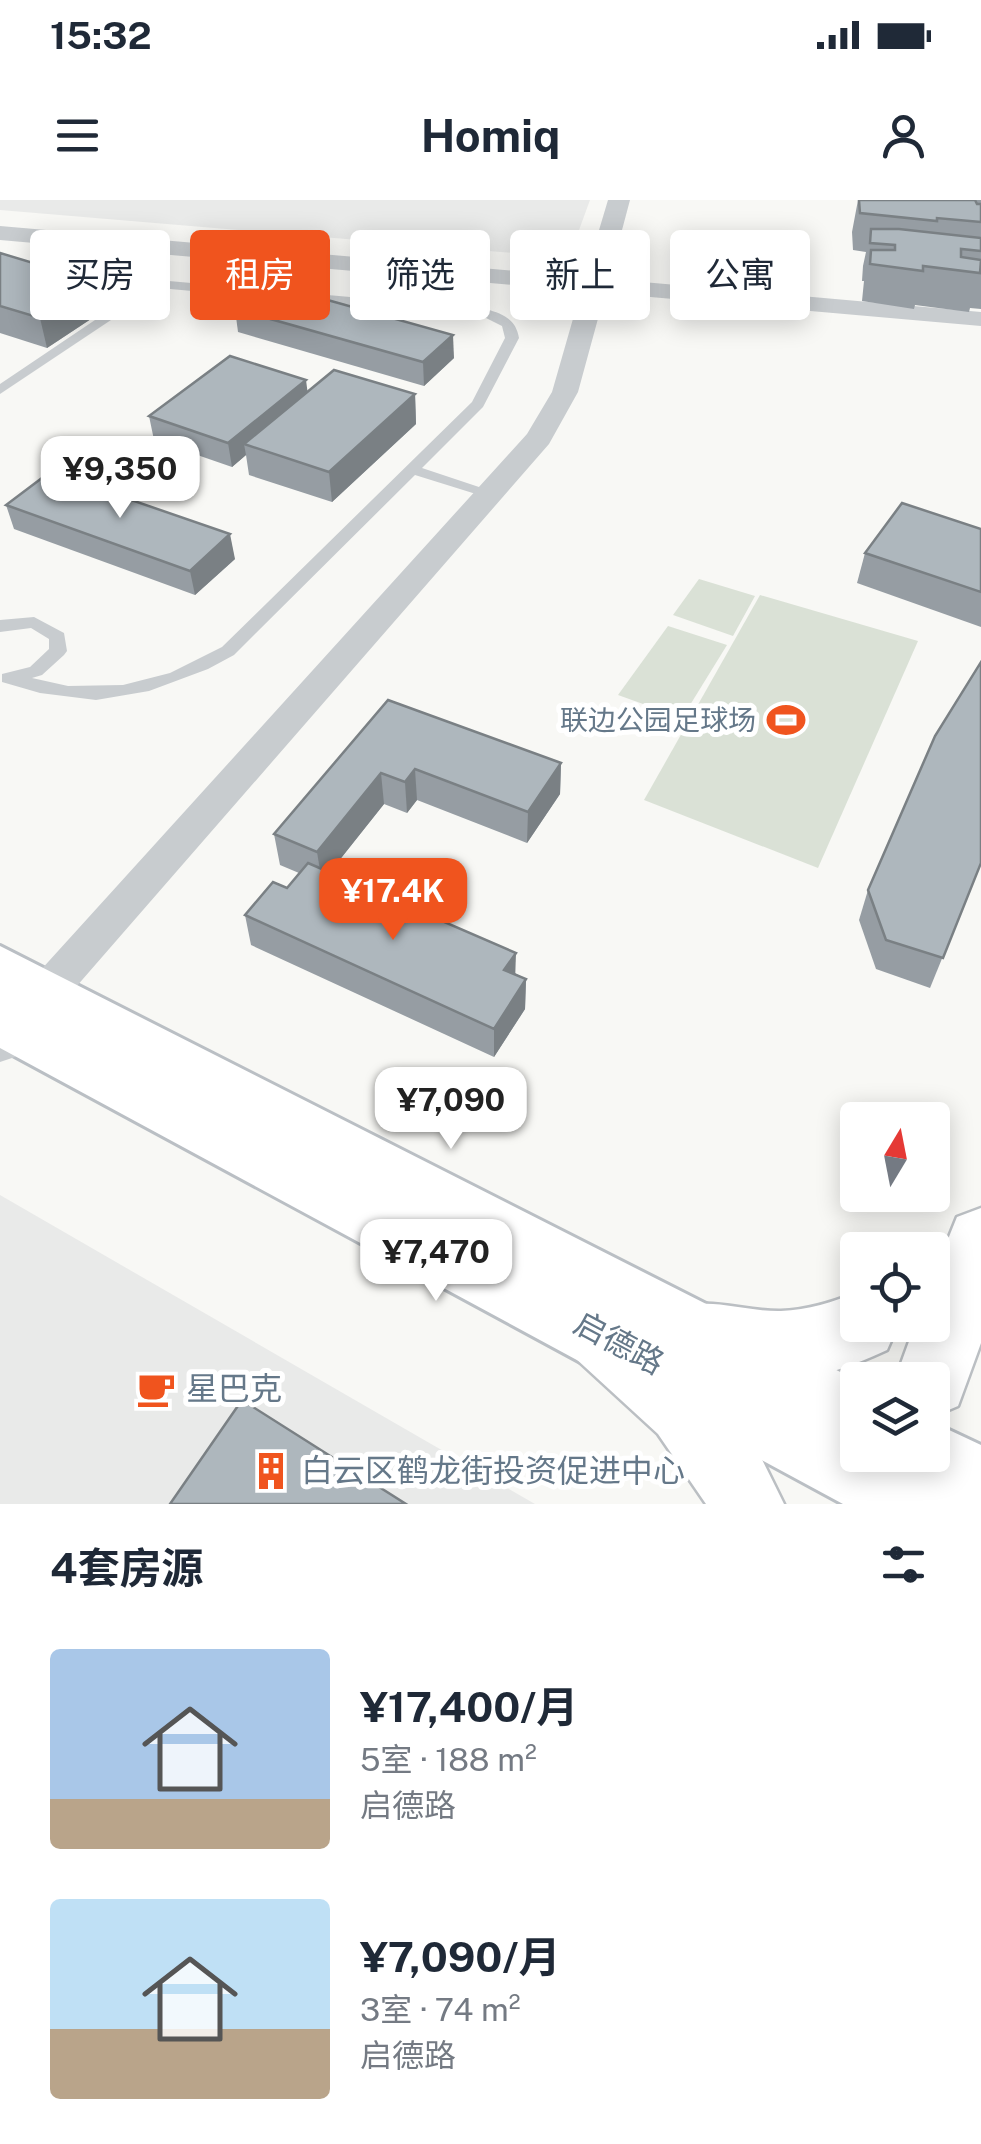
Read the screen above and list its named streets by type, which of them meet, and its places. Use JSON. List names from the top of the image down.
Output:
{
  "streets": {
    "street": ["启德路"]
  },
  "places": {
    "sports": ["联边公园足球场"],
    "cafe": ["星巴克"],
    "building": ["白云区鹤龙街投资促进中心"]
  },
  "north": "top",
  "page": {
    "status": "15:32",
    "header": "Homiq",
    "chip": [
      "买房",
      "租房",
      "筛选",
      "新上",
      "公寓"
    ],
    "price": [
      "¥9,350",
      "¥17.4K",
      "¥7,090",
      "¥7,470"
    ],
    "heading": "4套房源",
    "list": [
      {
        "name": "¥17,400/月",
        "note": "5室 · 188 m² · 启德路"
      },
      {
        "name": "¥7,090/月",
        "note": "3室 · 74 m² · 启德路"
      }
    ]
  }
}
